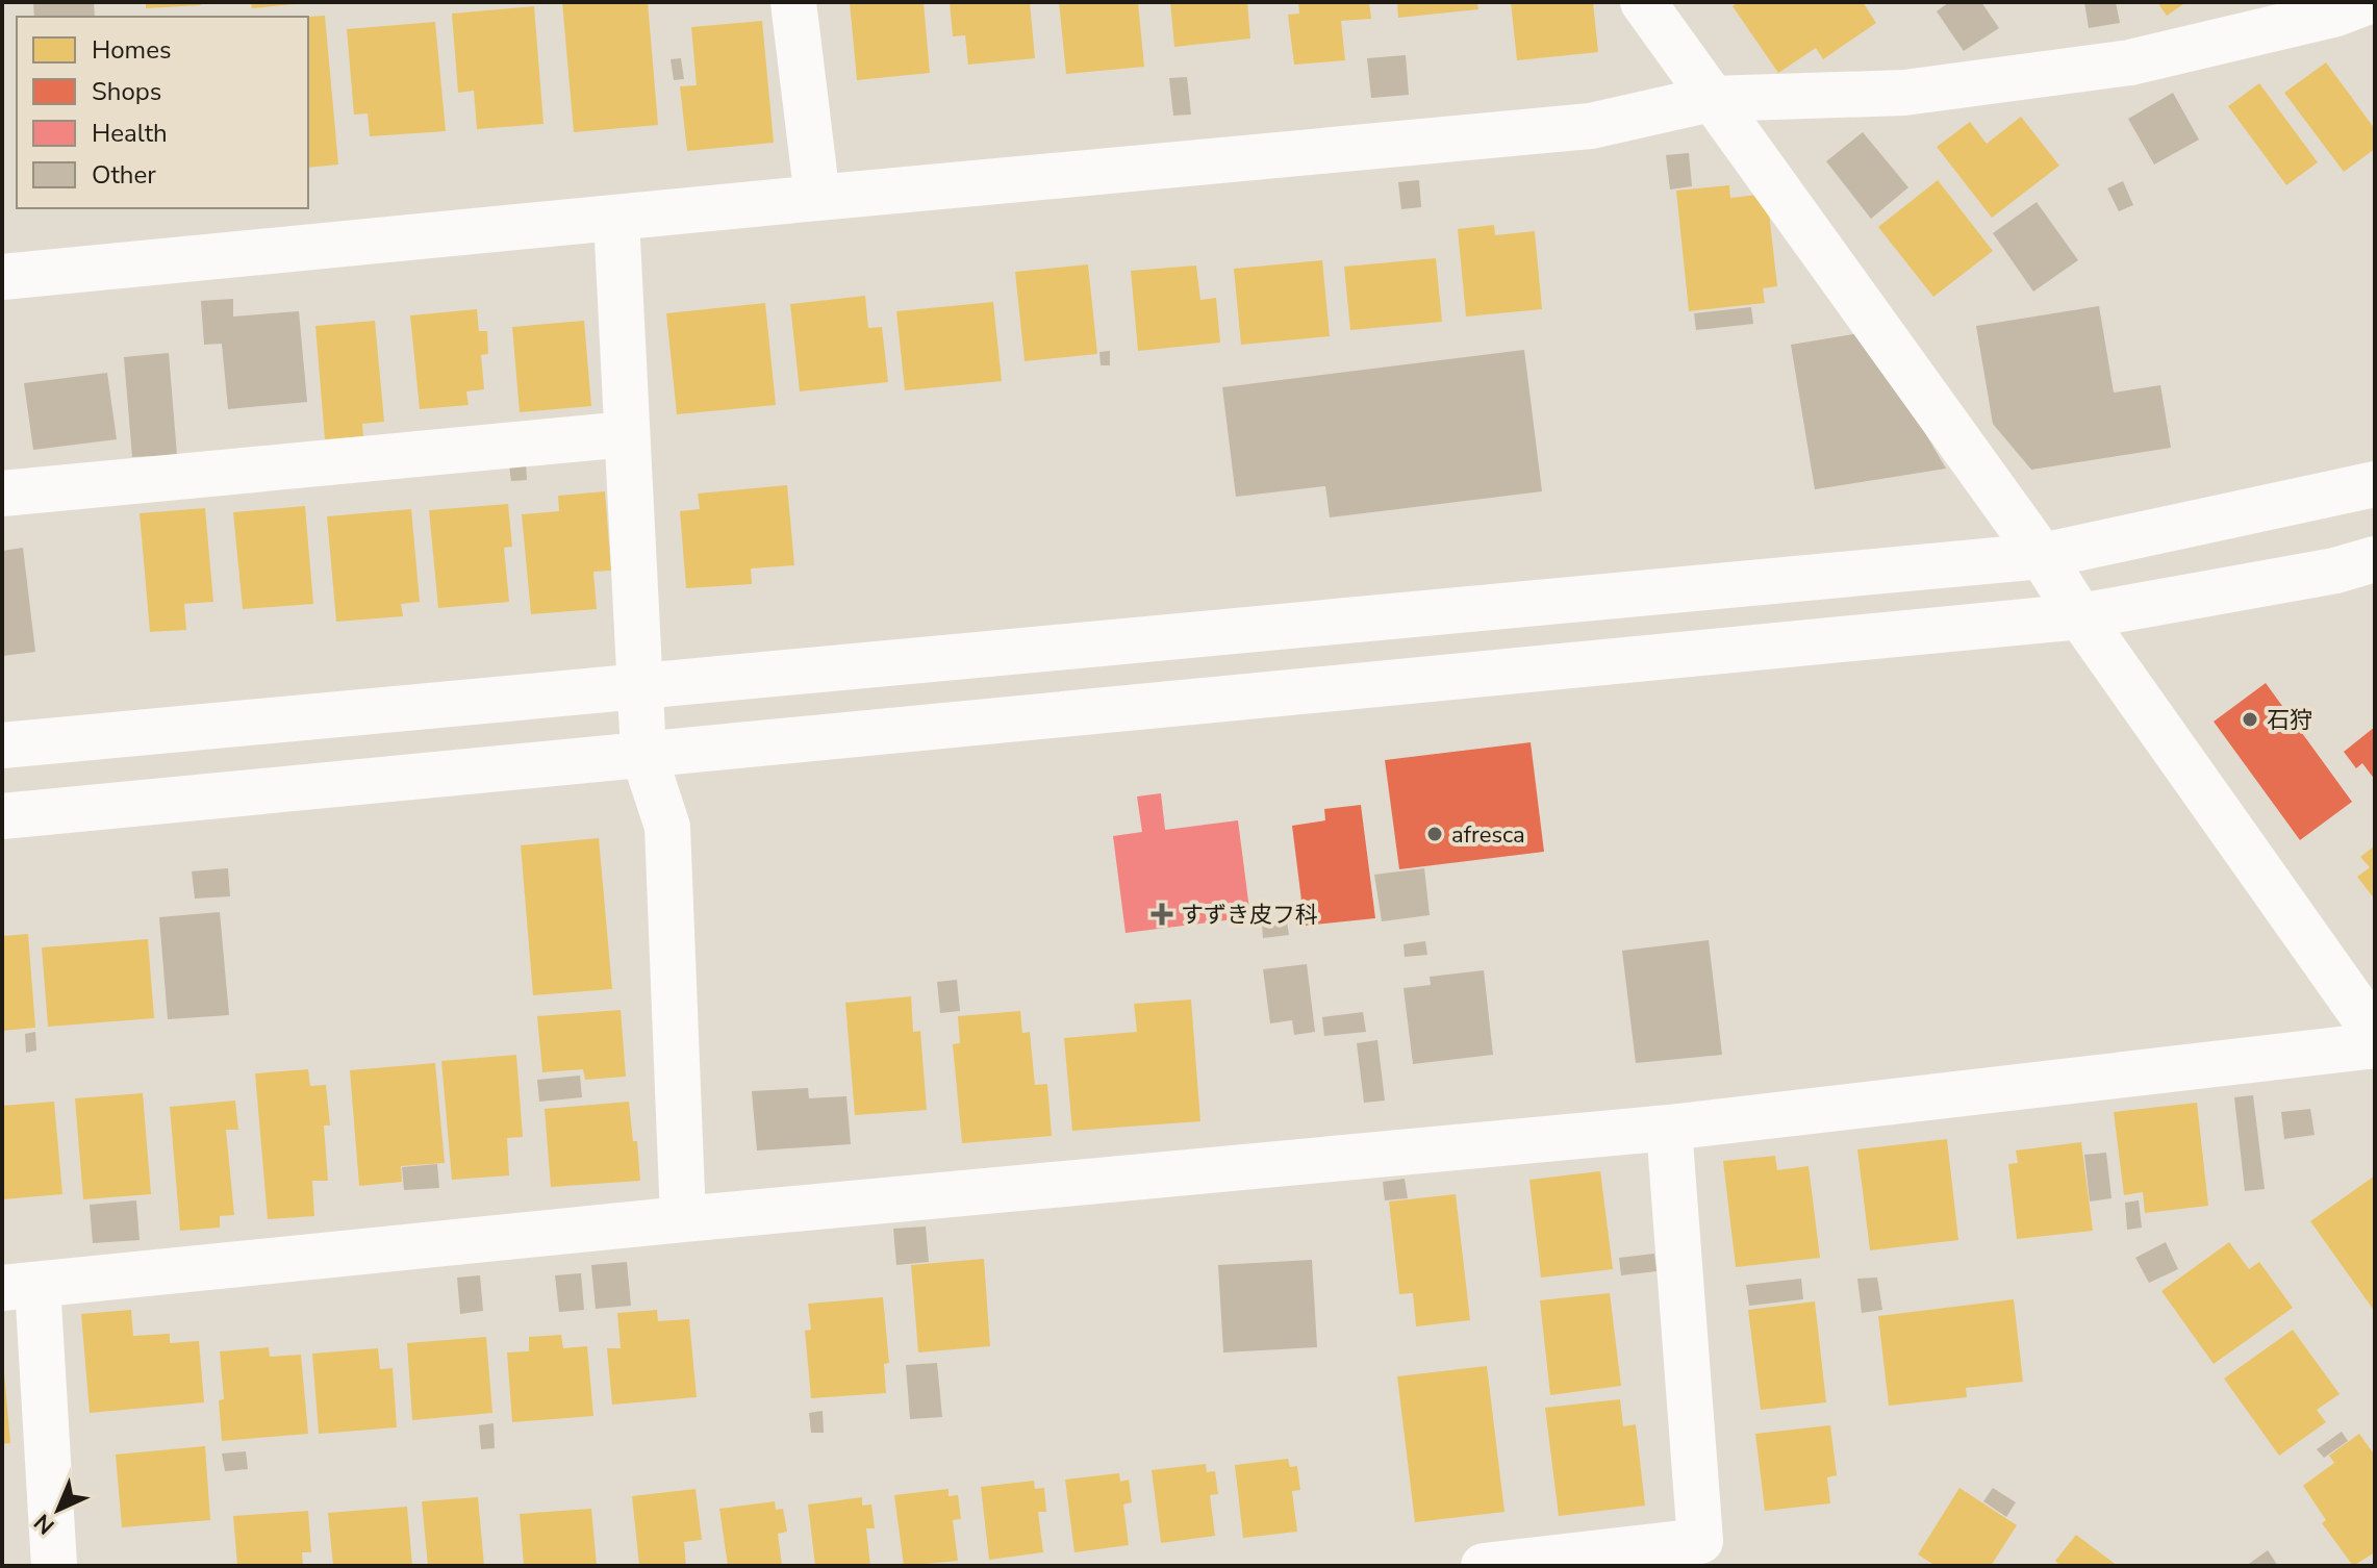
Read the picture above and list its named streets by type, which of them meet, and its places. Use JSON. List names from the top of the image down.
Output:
{
  "places": {
    "other": ["石狩", "afresca"],
    "health": ["すずき皮フ科"]
  },
  "legend": [
    "Homes",
    "Shops",
    "Health",
    "Other"
  ],
  "north": "bottom left"
}
